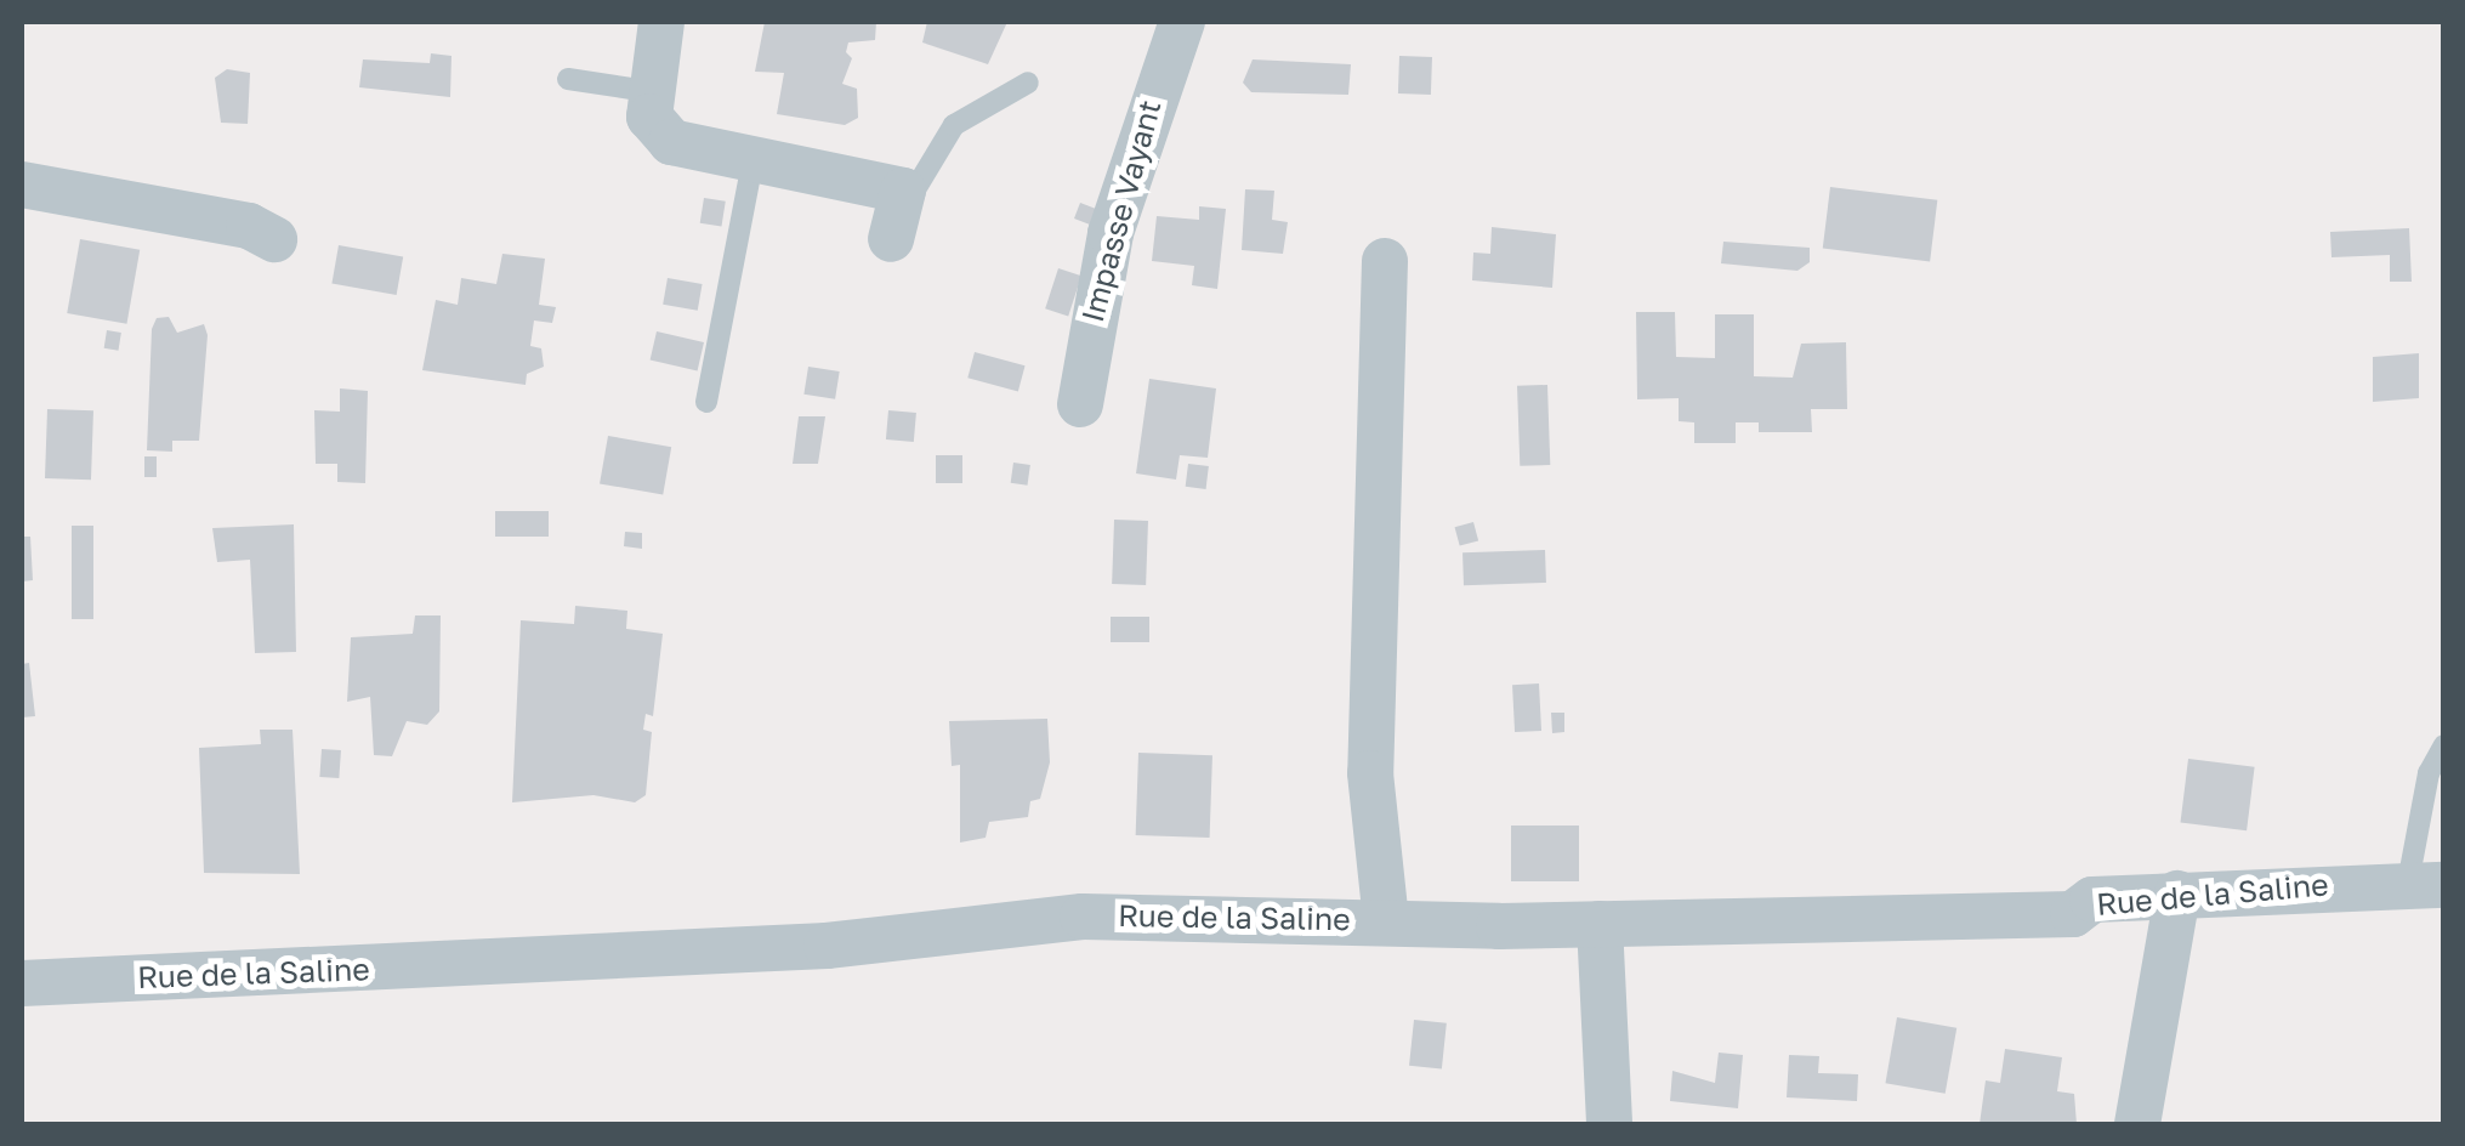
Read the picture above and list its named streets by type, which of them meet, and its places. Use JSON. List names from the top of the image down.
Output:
{
  "streets": {
    "street": ["Impasse Vayant", "Rue de la Saline"]
  }
}
